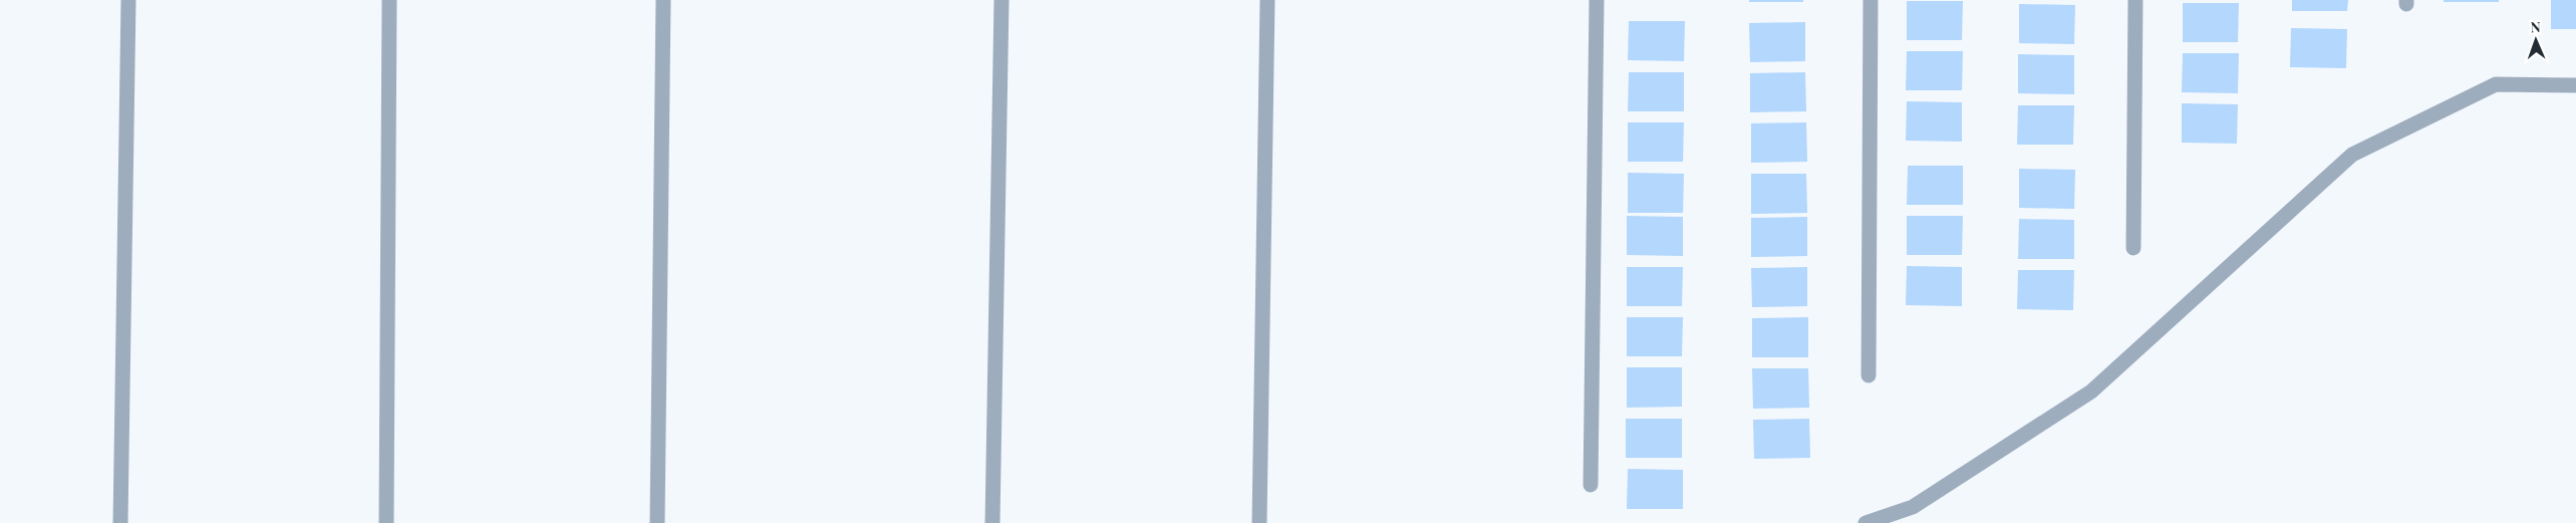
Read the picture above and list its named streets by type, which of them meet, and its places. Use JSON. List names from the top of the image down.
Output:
{
  "north": "top"
}
